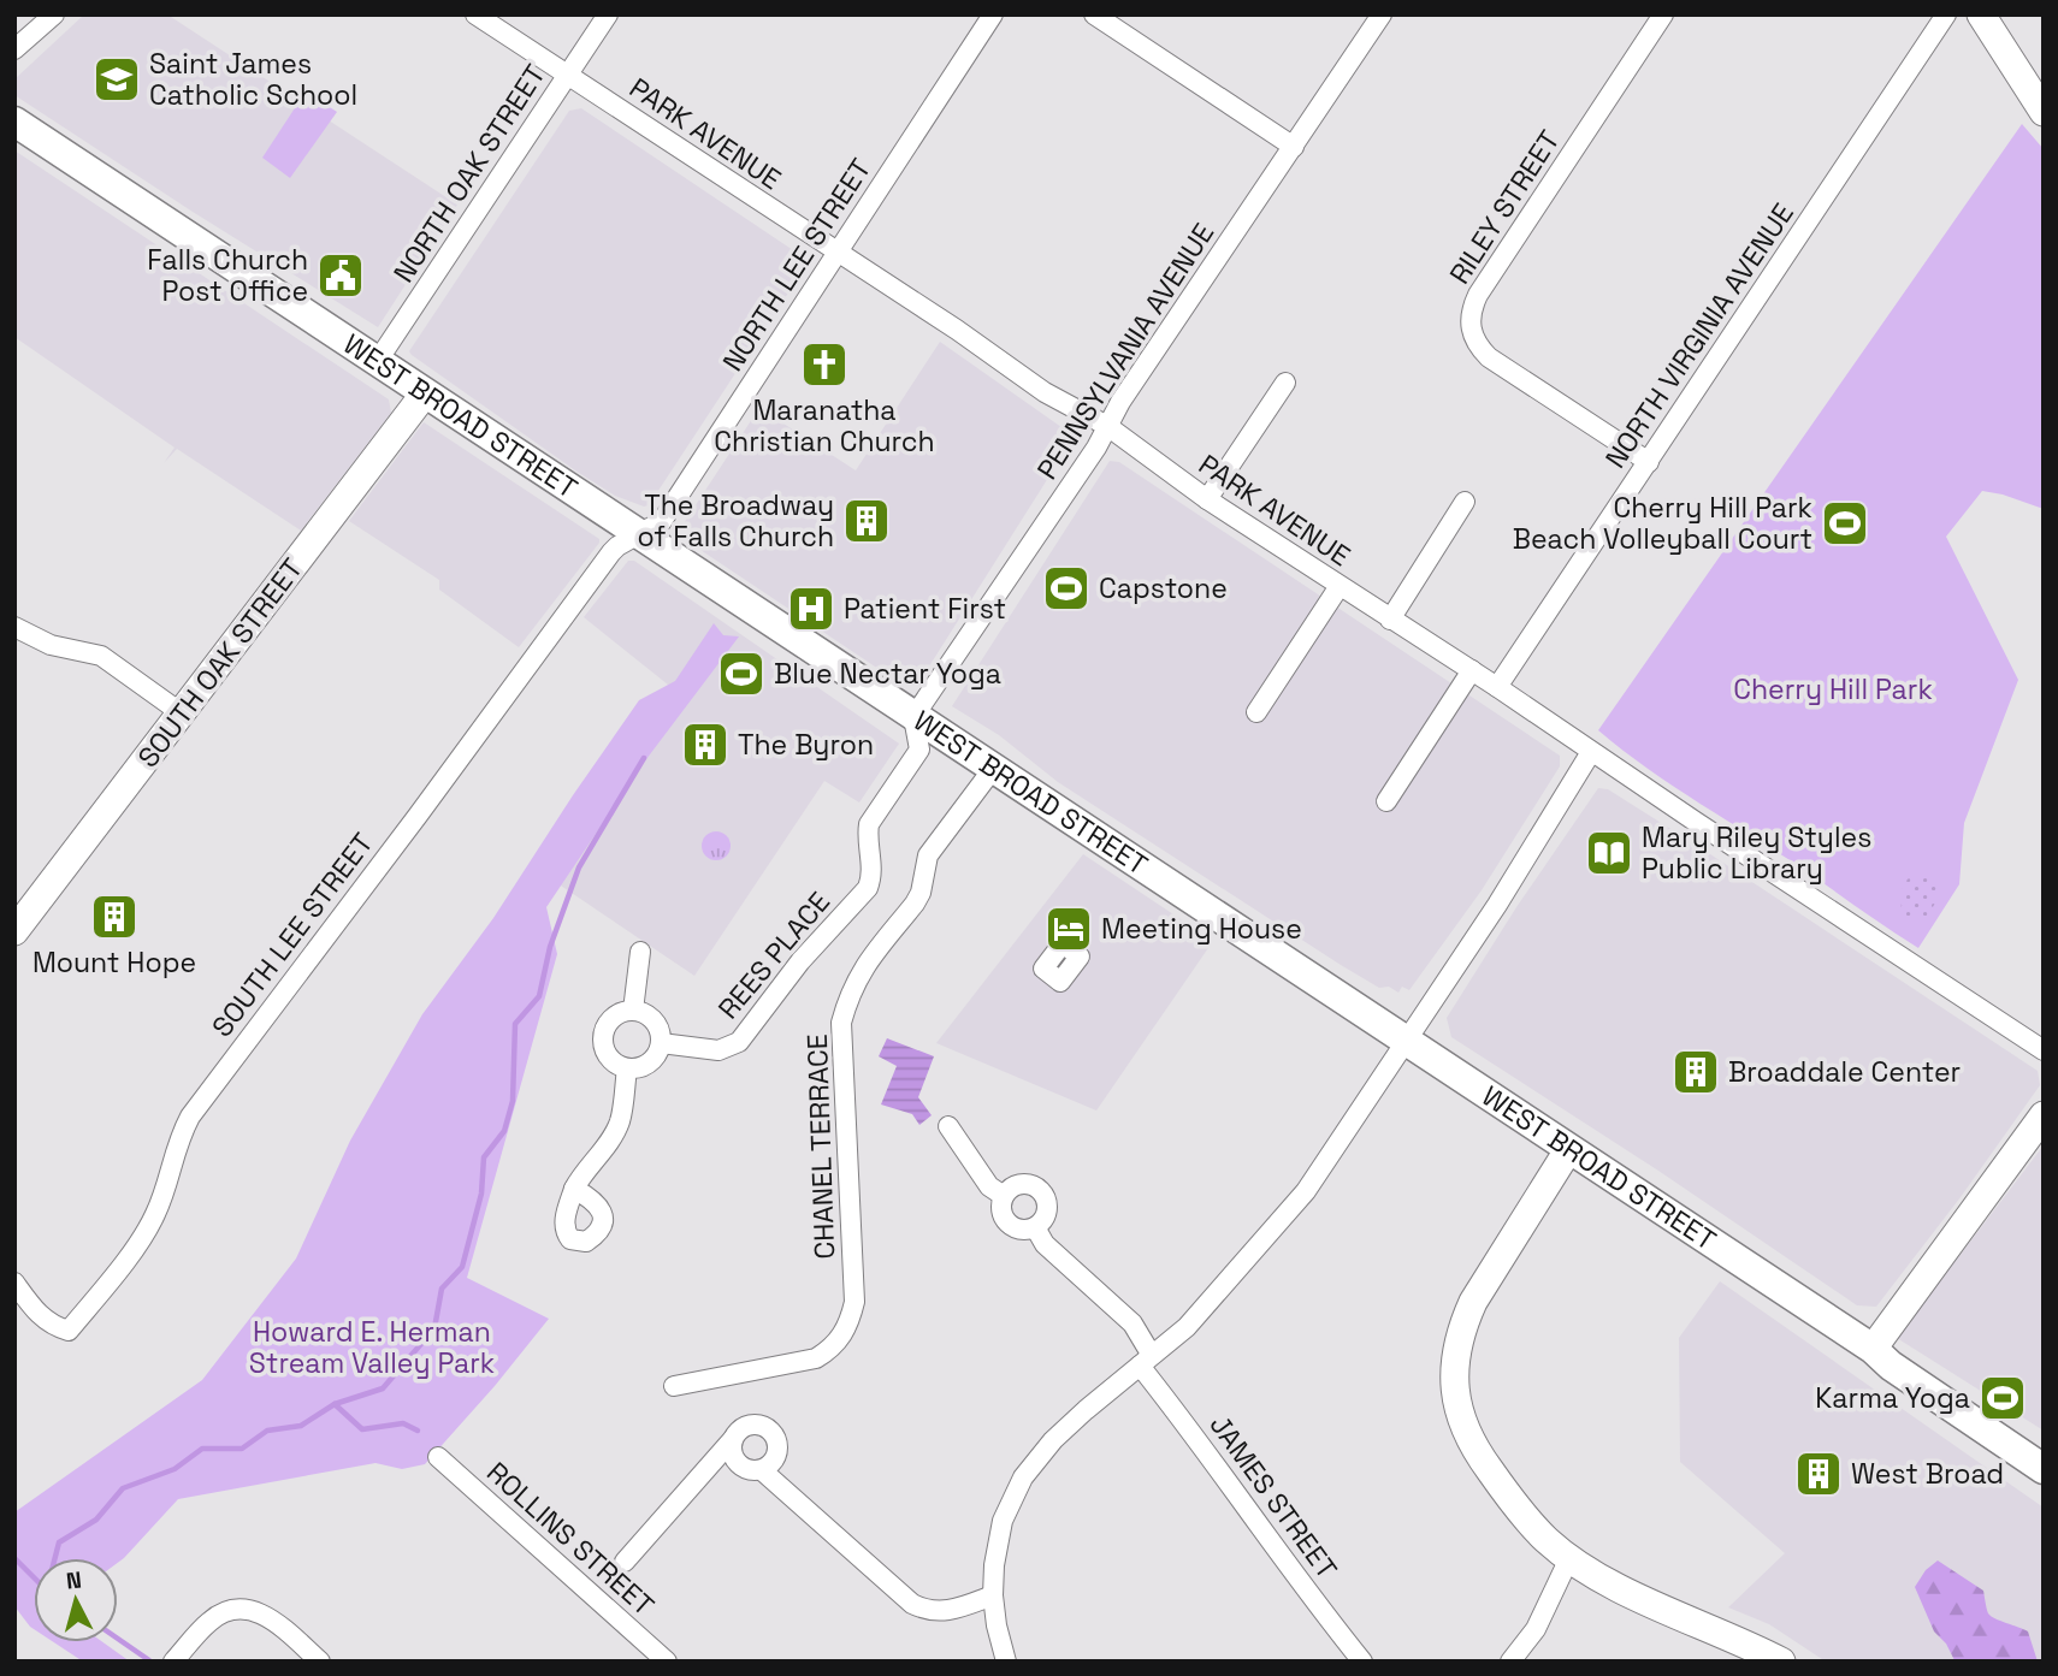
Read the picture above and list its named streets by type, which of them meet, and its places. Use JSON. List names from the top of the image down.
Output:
{
  "streets": {
    "main road": ["WEST BROAD STREET"],
    "street": [
      "PARK AVENUE",
      "NORTH OAK STREET",
      "RILEY STREET",
      "NORTH LEE STREET",
      "NORTH VIRGINIA AVENUE",
      "PENNSYLVANIA AVENUE",
      "SOUTH OAK STREET",
      "SOUTH LEE STREET",
      "REES PLACE",
      "CHANEL TERRACE",
      "JAMES STREET",
      "ROLLINS STREET"
    ]
  },
  "crossings": [
    ["PARK AVENUE", "NORTH OAK STREET"],
    ["PARK AVENUE", "NORTH LEE STREET"],
    ["PARK AVENUE", "NORTH VIRGINIA AVENUE"],
    ["PARK AVENUE", "PENNSYLVANIA AVENUE"],
    ["NORTH OAK STREET", "WEST BROAD STREET"],
    ["RILEY STREET", "NORTH VIRGINIA AVENUE"],
    ["NORTH LEE STREET", "WEST BROAD STREET"],
    ["NORTH LEE STREET", "SOUTH LEE STREET"],
    ["PENNSYLVANIA AVENUE", "WEST BROAD STREET"],
    ["PENNSYLVANIA AVENUE", "REES PLACE"],
    ["WEST BROAD STREET", "SOUTH OAK STREET"],
    ["WEST BROAD STREET", "SOUTH LEE STREET"],
    ["WEST BROAD STREET", "REES PLACE"],
    ["WEST BROAD STREET", "CHANEL TERRACE"]
  ],
  "parks": ["Cherry Hill Park", "Howard E. Herman Stream Valley Park"],
  "places": {
    "school or university": ["Saint James Catholic School"],
    "public building": ["Falls Church Post Office"],
    "church": ["Maranatha Christian Church"],
    "building": [
      "The Broadway of Falls Church",
      "The Byron",
      "Mount Hope",
      "Broaddale Center",
      "West Broad"
    ],
    "sports": [
      "Cherry Hill Park Beach Volleyball Court",
      "Capstone",
      "Blue Nectar Yoga",
      "Karma Yoga"
    ],
    "hospital": ["Patient First"],
    "library": ["Mary Riley Styles Public Library"],
    "hotel": ["Meeting House"]
  },
  "north": "top"
}
